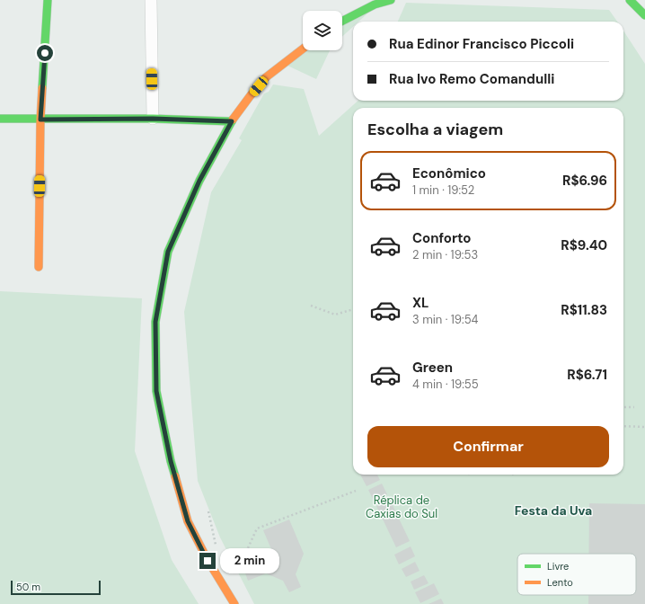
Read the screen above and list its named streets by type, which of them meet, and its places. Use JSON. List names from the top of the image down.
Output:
{
  "districts": ["Festa da Uva"],
  "parks": ["Réplica de Caxias do Sul"],
  "legend": ["Livre", "Lento"],
  "scale_bar": "50 m",
  "page": {
    "banner": ["Rua Edinor Francisco Piccoli", "Rua Ivo Remo Comandulli"],
    "heading": "Escolha a viagem",
    "list": [
      {
        "name": "Econômico",
        "note": "1 min · 19:52",
        "value": "R$6.96"
      },
      {
        "name": "Conforto",
        "note": "2 min · 19:53",
        "value": "R$9.40"
      },
      {
        "name": "XL",
        "note": "3 min · 19:54",
        "value": "R$11.83"
      },
      {
        "name": "Green",
        "note": "4 min · 19:55",
        "value": "R$6.71"
      }
    ],
    "buttons": "Confirmar",
    "bubble": "2 min",
    "scale": "50 m"
  }
}
